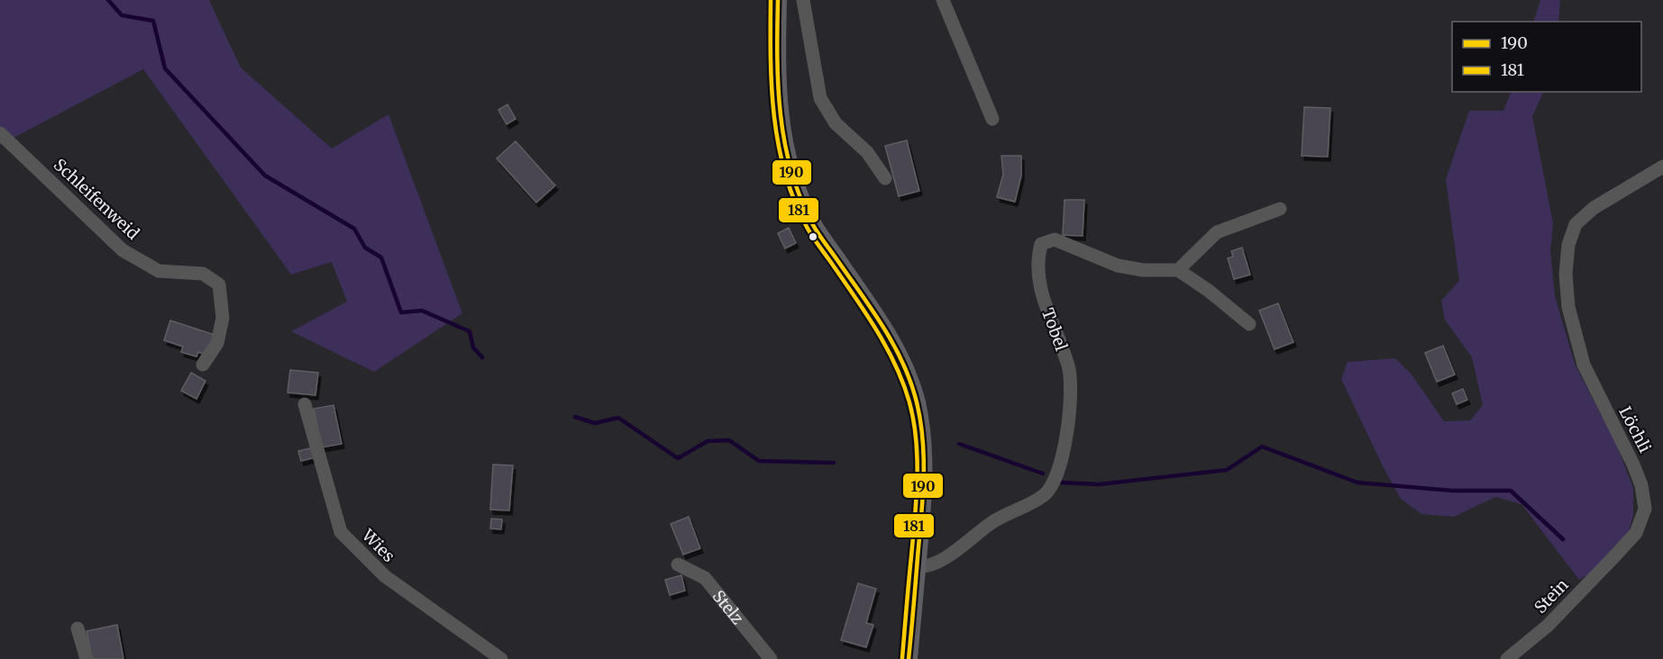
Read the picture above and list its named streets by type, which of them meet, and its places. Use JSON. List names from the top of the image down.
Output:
{
  "streets": {
    "street": [
      "Schleifenweid",
      "Tobel",
      "Löchli",
      "Wies",
      "Stein",
      "Stelz"
    ]
  },
  "crossings": [
    ["Löchli", "Stein"]
  ],
  "lines": ["transit line 190", "transit line 181"],
  "legend": ["190", "181"]
}
